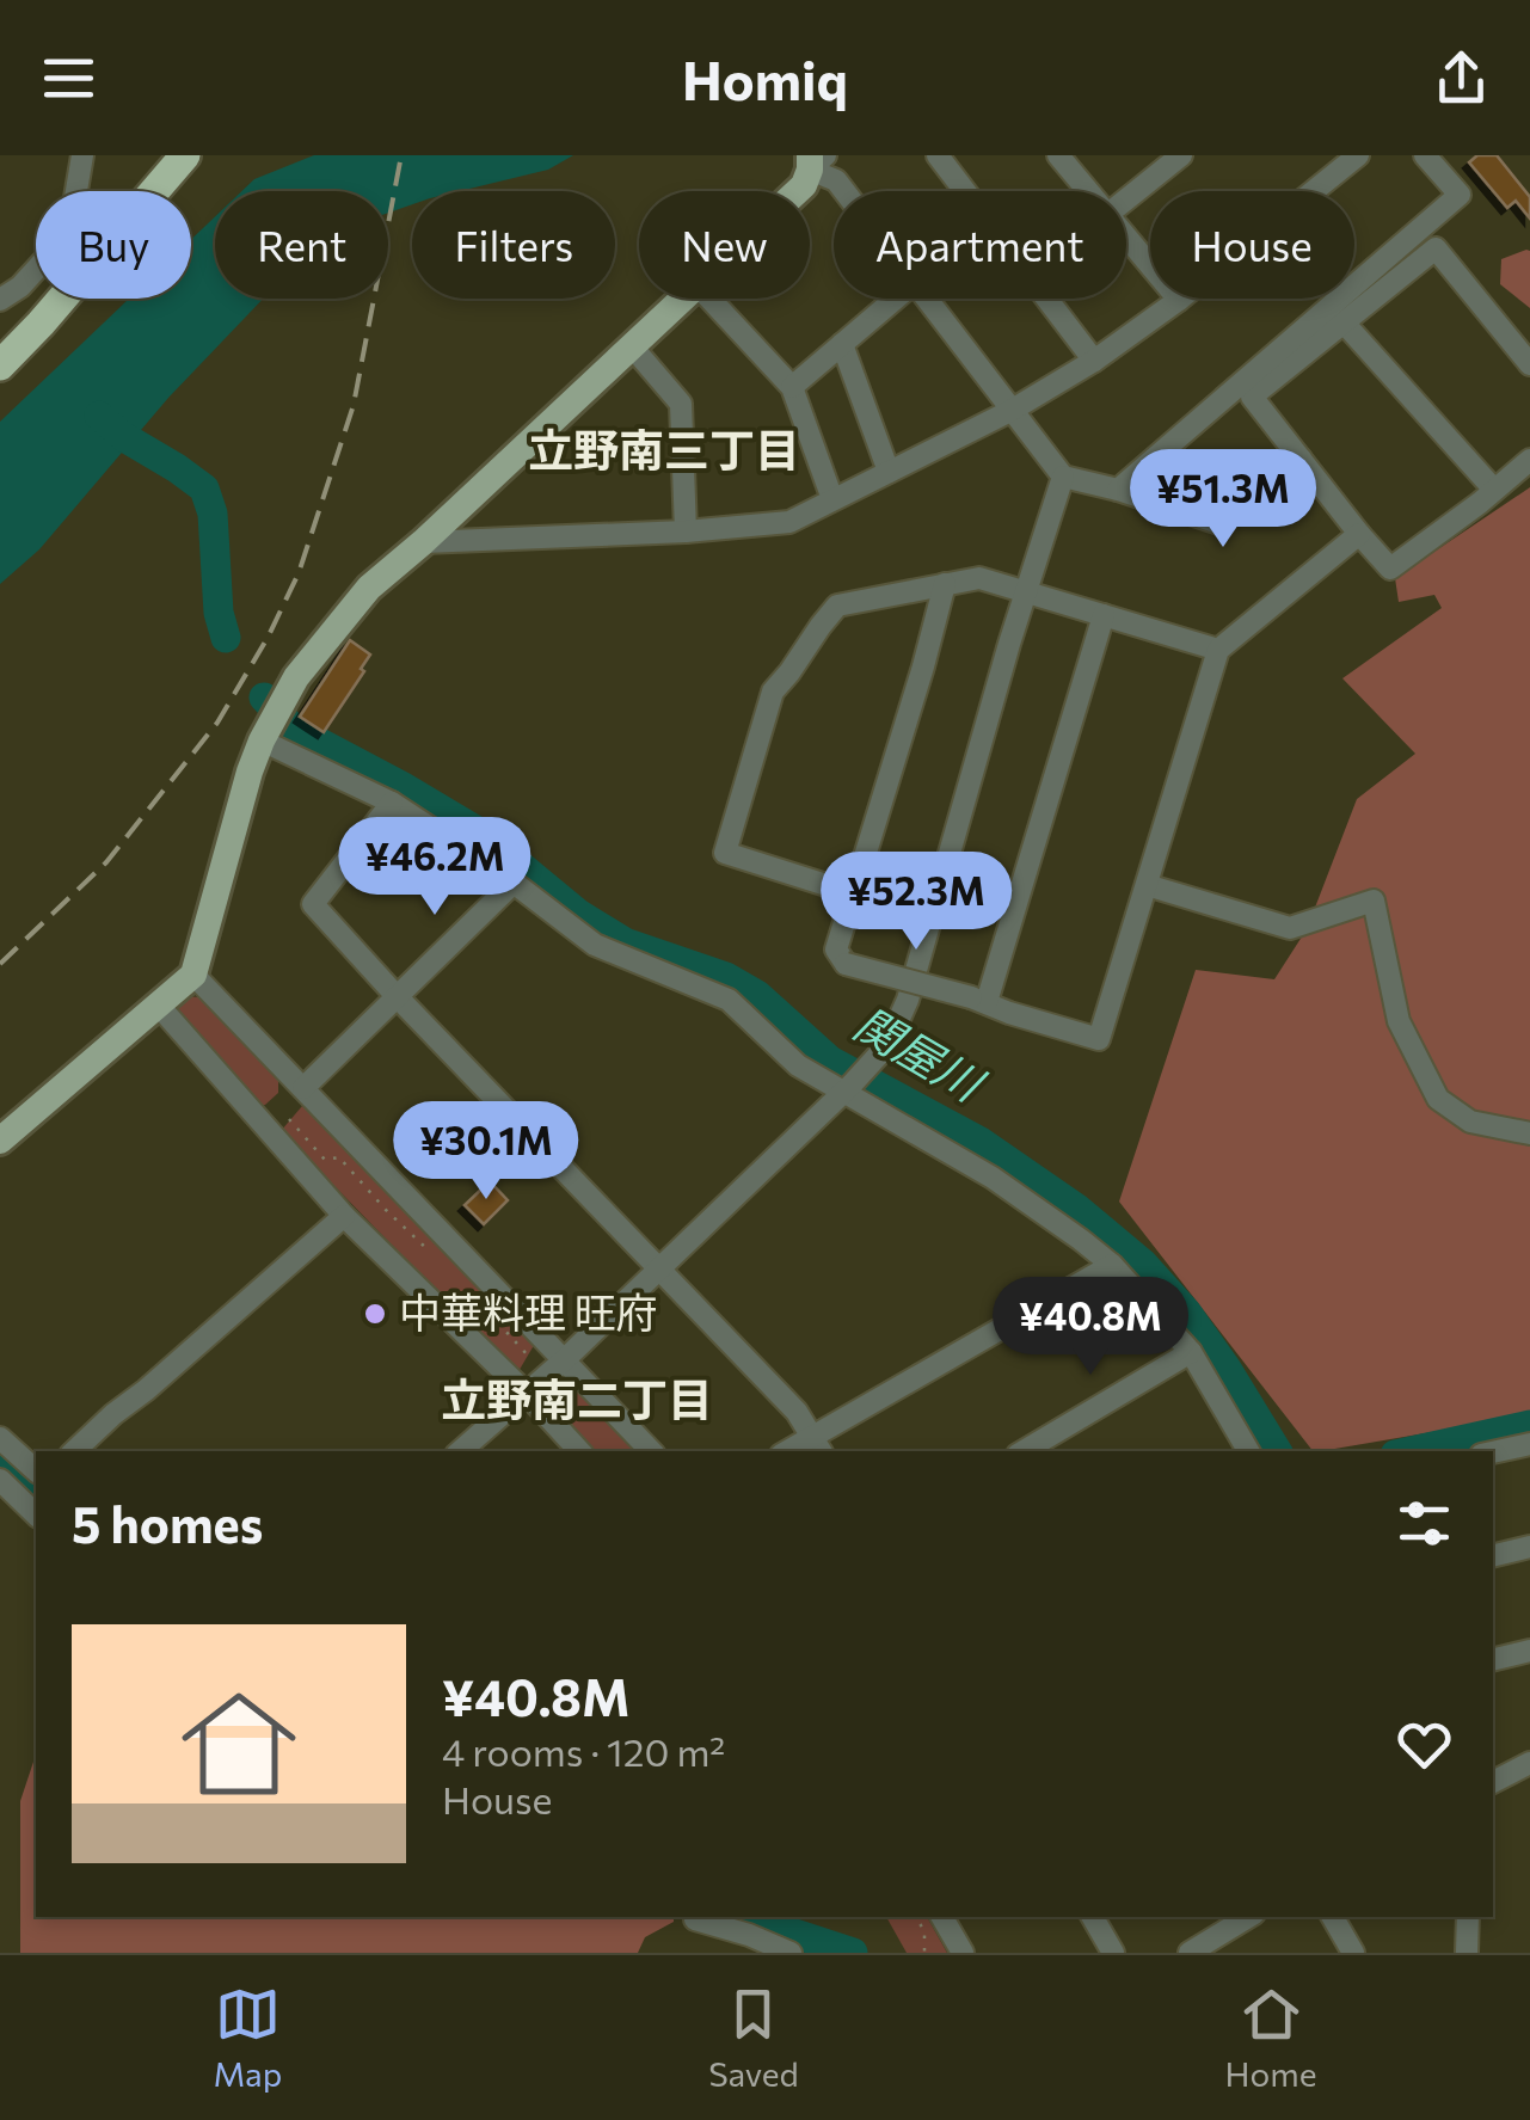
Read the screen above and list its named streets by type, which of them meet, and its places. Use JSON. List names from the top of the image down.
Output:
{
  "districts": ["立野南三丁目", "立野南二丁目"],
  "water": ["関屋川"],
  "places": ["中華料理 旺府"],
  "page": {
    "header": "Homiq",
    "chip": [
      "Buy",
      "Rent",
      "Filters",
      "New",
      "Apartment",
      "House"
    ],
    "price": [
      "¥51.3M",
      "¥46.2M",
      "¥52.3M",
      "¥30.1M",
      "¥40.8M"
    ],
    "heading": "5 homes",
    "list": [
      {
        "name": "¥40.8M",
        "note": "4 rooms · 120 m² · House"
      }
    ],
    "tabs": ["Map", "Saved", "Home"]
  }
}
